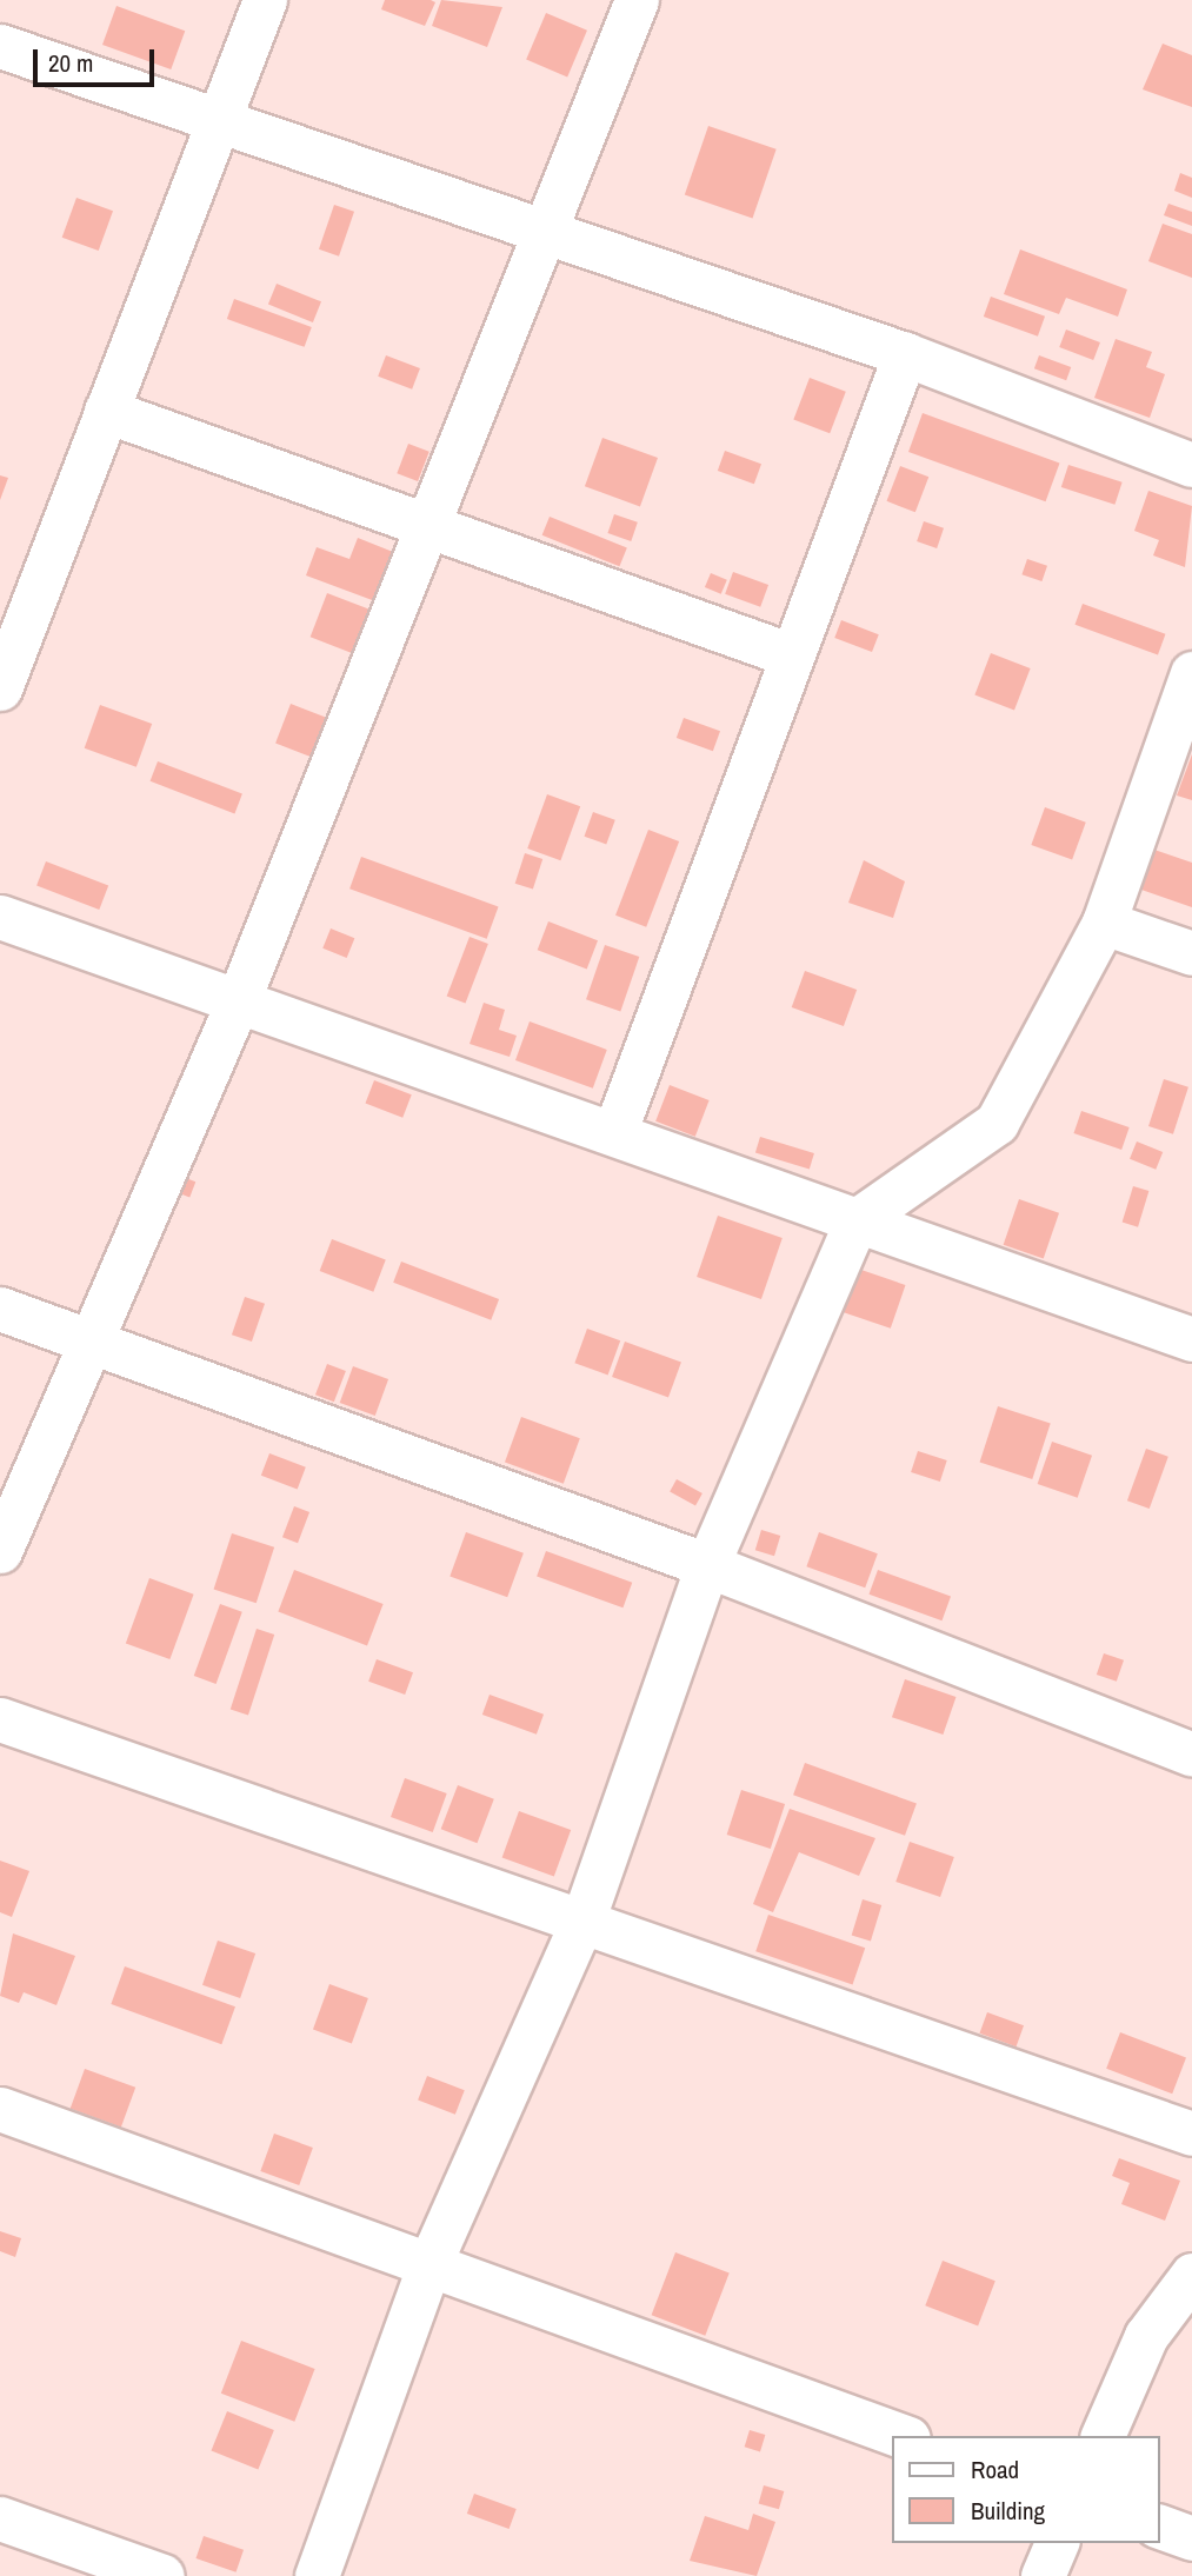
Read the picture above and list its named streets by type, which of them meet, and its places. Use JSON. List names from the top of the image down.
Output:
{
  "legend": ["Road", "Building"],
  "scale_bar": "20 m"
}
